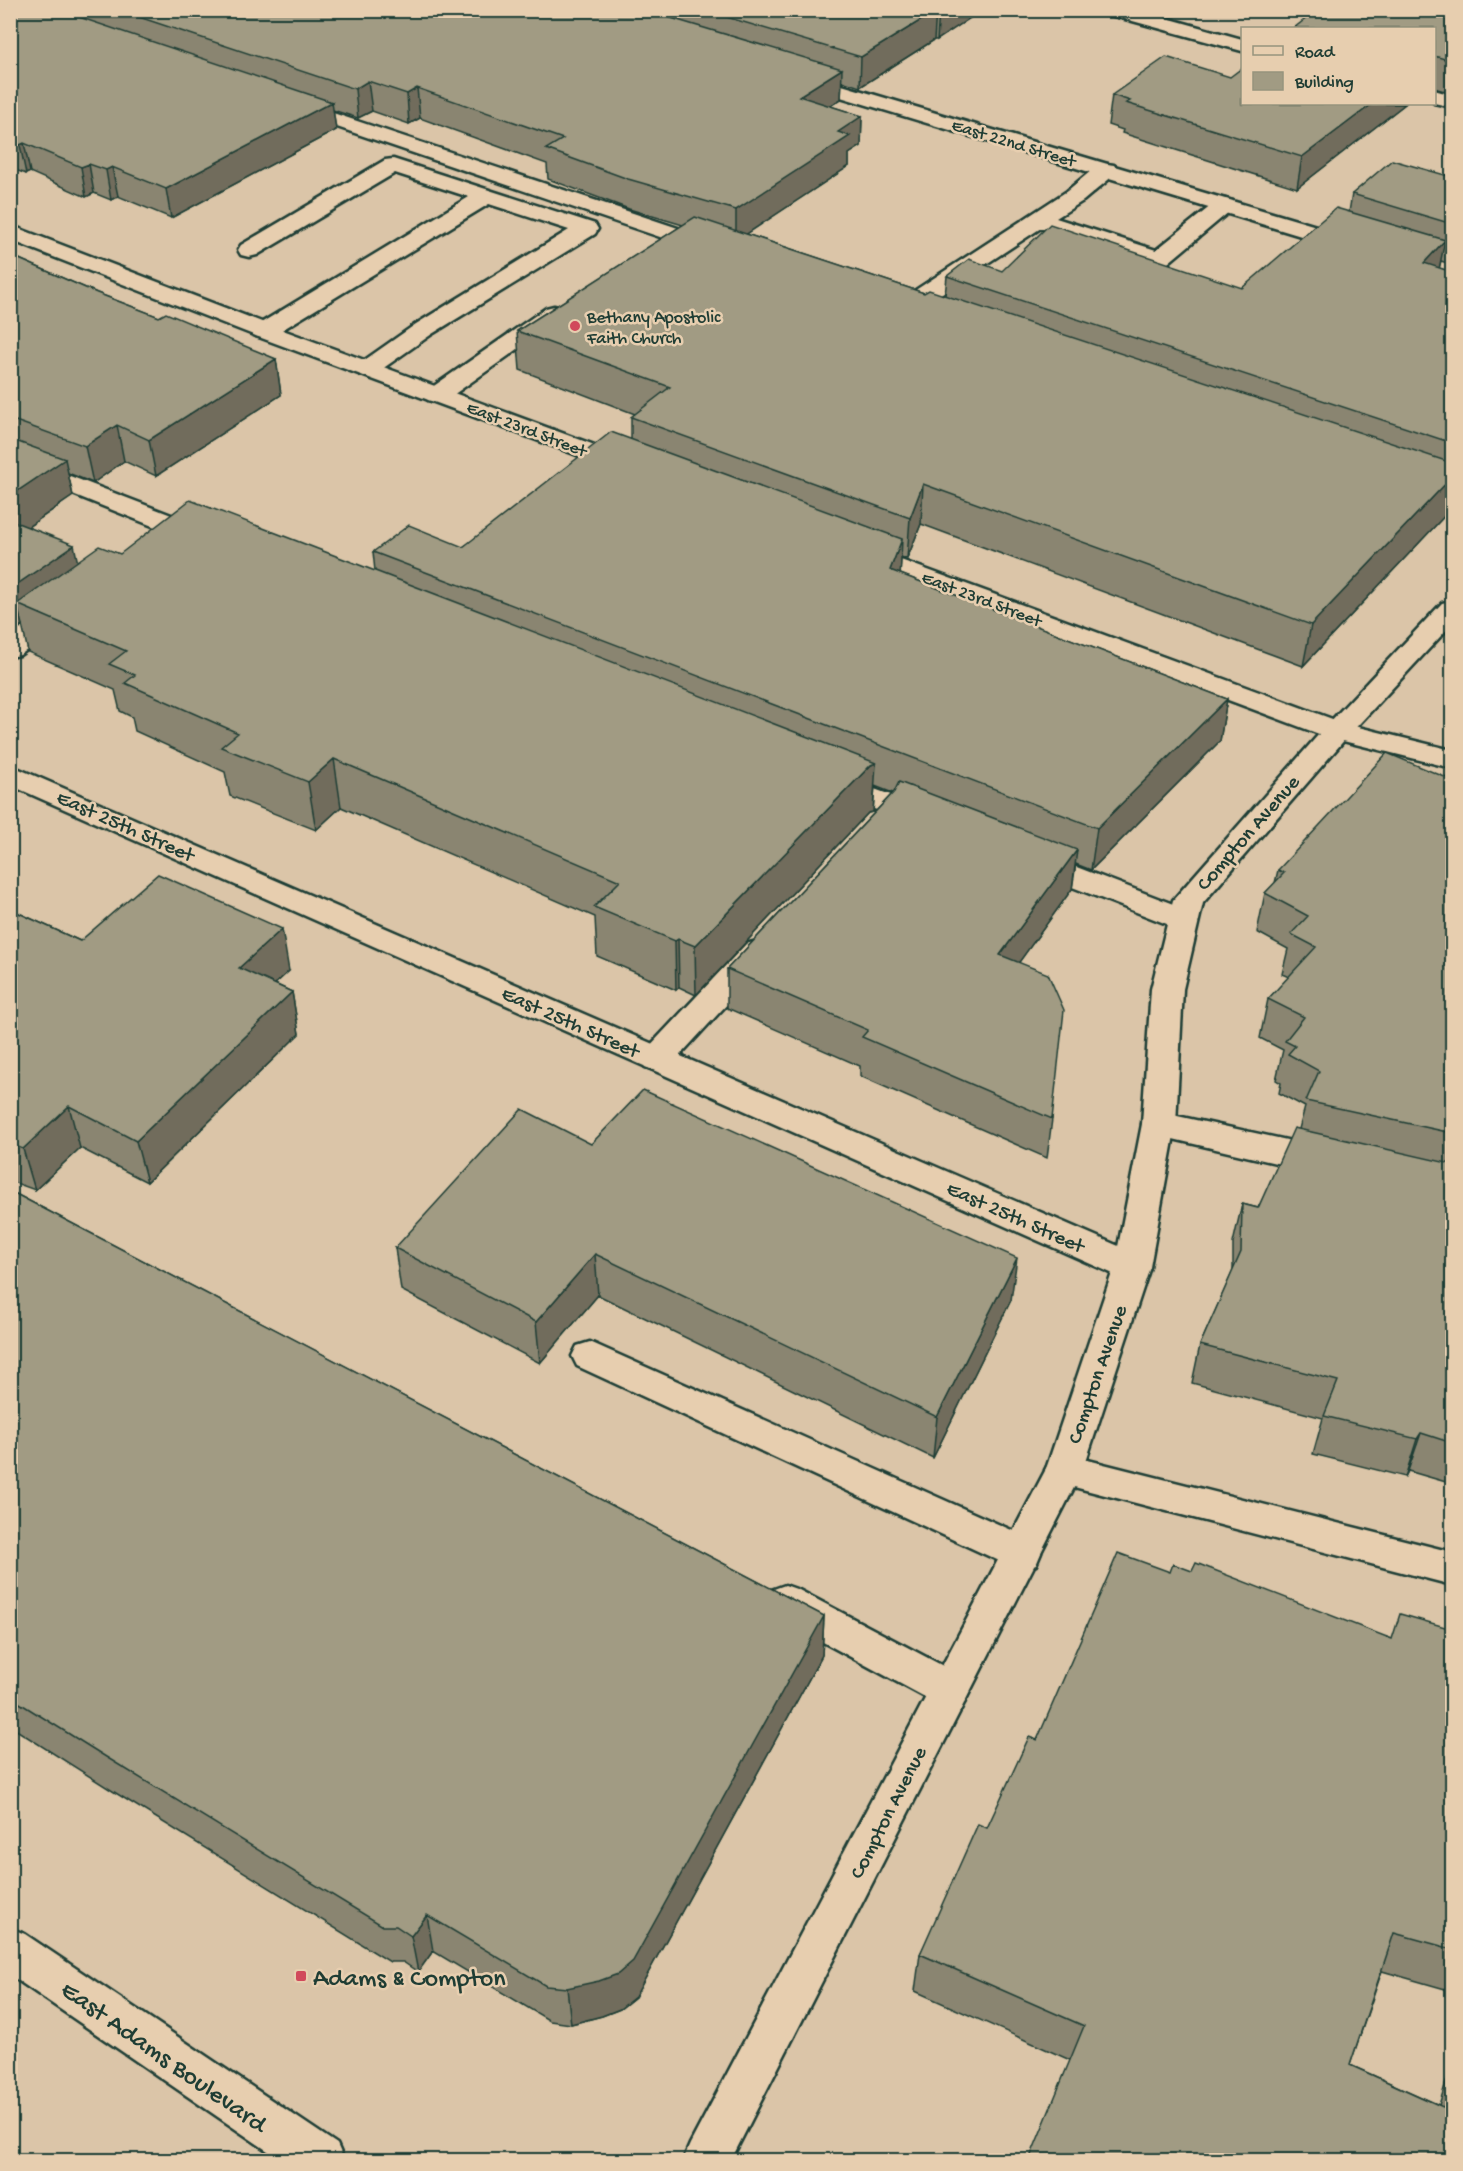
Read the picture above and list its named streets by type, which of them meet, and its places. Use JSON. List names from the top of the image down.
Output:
{
  "streets": {
    "street": [
      "East 22nd Street",
      "East 23rd Street",
      "East 25th Street",
      "Compton Avenue",
      "East Adams Boulevard"
    ]
  },
  "crossings": [
    ["East 23rd Street", "Compton Avenue"],
    ["East 25th Street", "Compton Avenue"]
  ],
  "places": {
    "other": ["Bethany Apostolic Faith Church"],
    "transit": ["Adams & Compton"]
  },
  "legend": ["Road", "Building"]
}
